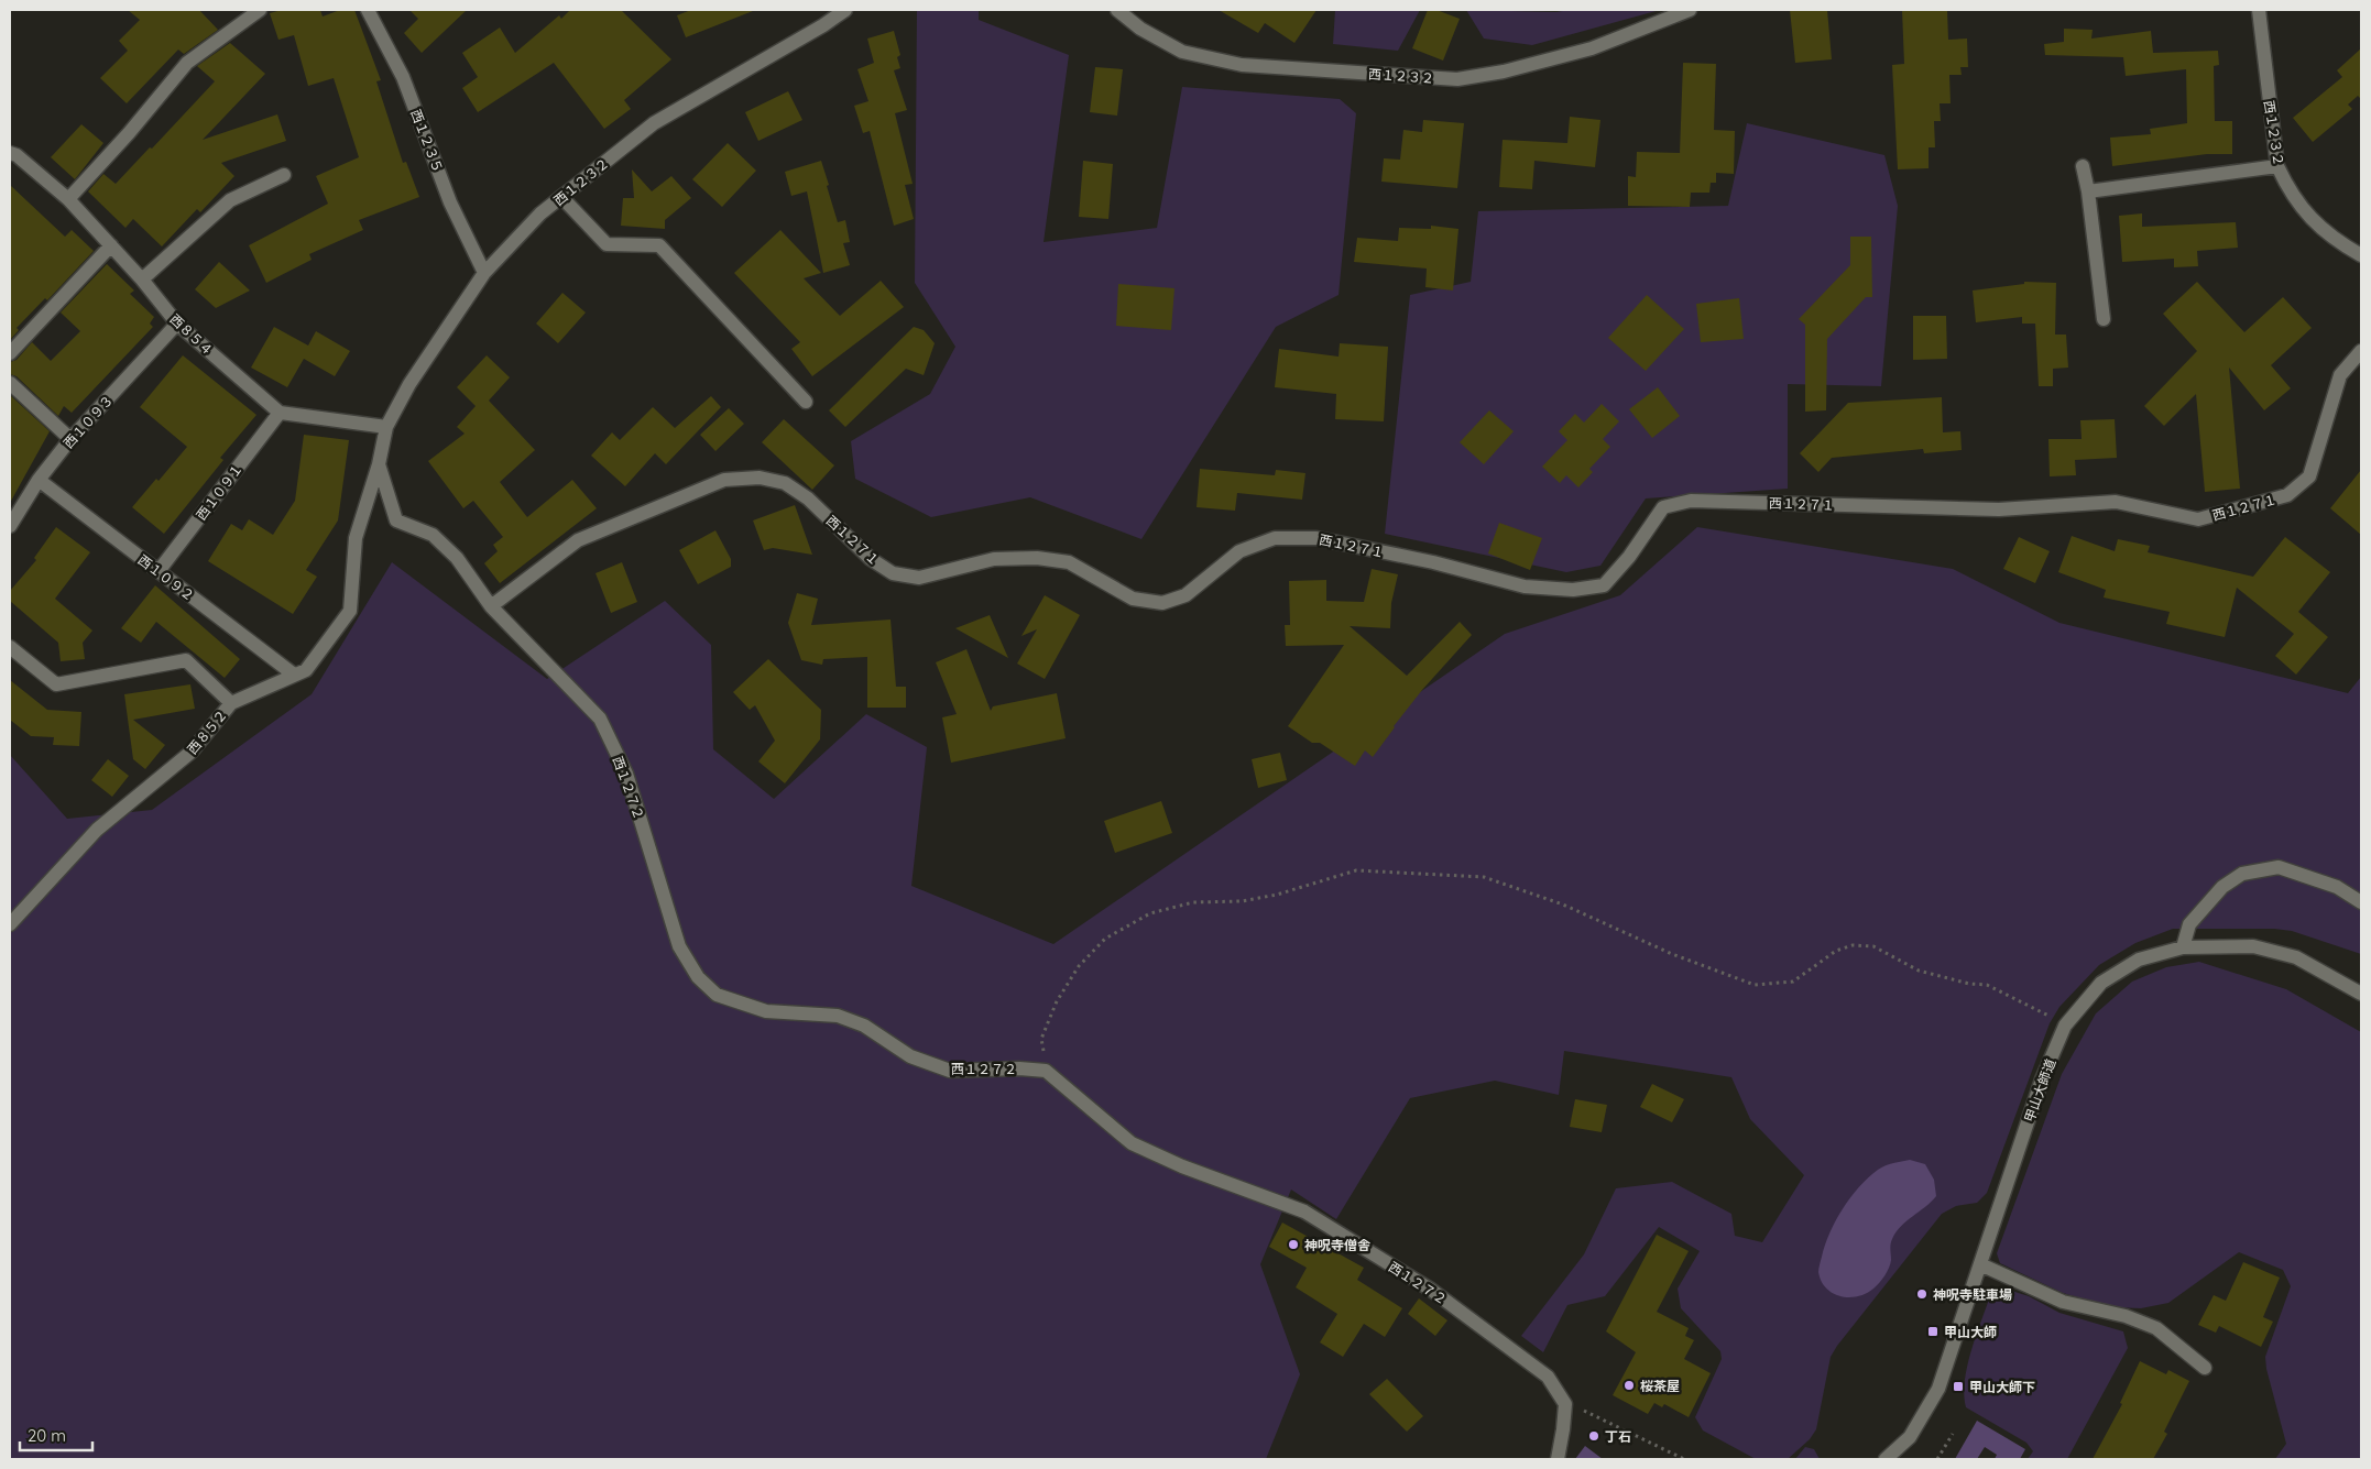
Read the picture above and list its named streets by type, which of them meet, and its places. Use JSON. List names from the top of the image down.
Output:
{
  "streets": {
    "street": [
      "西１２３２",
      "西１２３５",
      "西８５４",
      "西１０９３",
      "西１０９１",
      "西１２７１",
      "西１０９２",
      "西８５２",
      "西１２７２",
      "甲山大師道"
    ]
  },
  "crossings": [
    ["西１２３２", "西１２３５"],
    ["西１２３２", "西８５２"],
    ["西８５４", "西１０９３"],
    ["西８５４", "西１０９１"],
    ["西１０９３", "西１０９２"],
    ["西１０９１", "西１０９２"],
    ["西１２７１", "西１２７２"],
    ["西１０９２", "西８５２"]
  ],
  "places": {
    "other": [
      "神呪寺僧舎",
      "神呪寺駐車場",
      "桜茶屋",
      "丁石"
    ],
    "transit": ["甲山大師", "甲山大師下"]
  },
  "scale_bar": "20 m"
}
